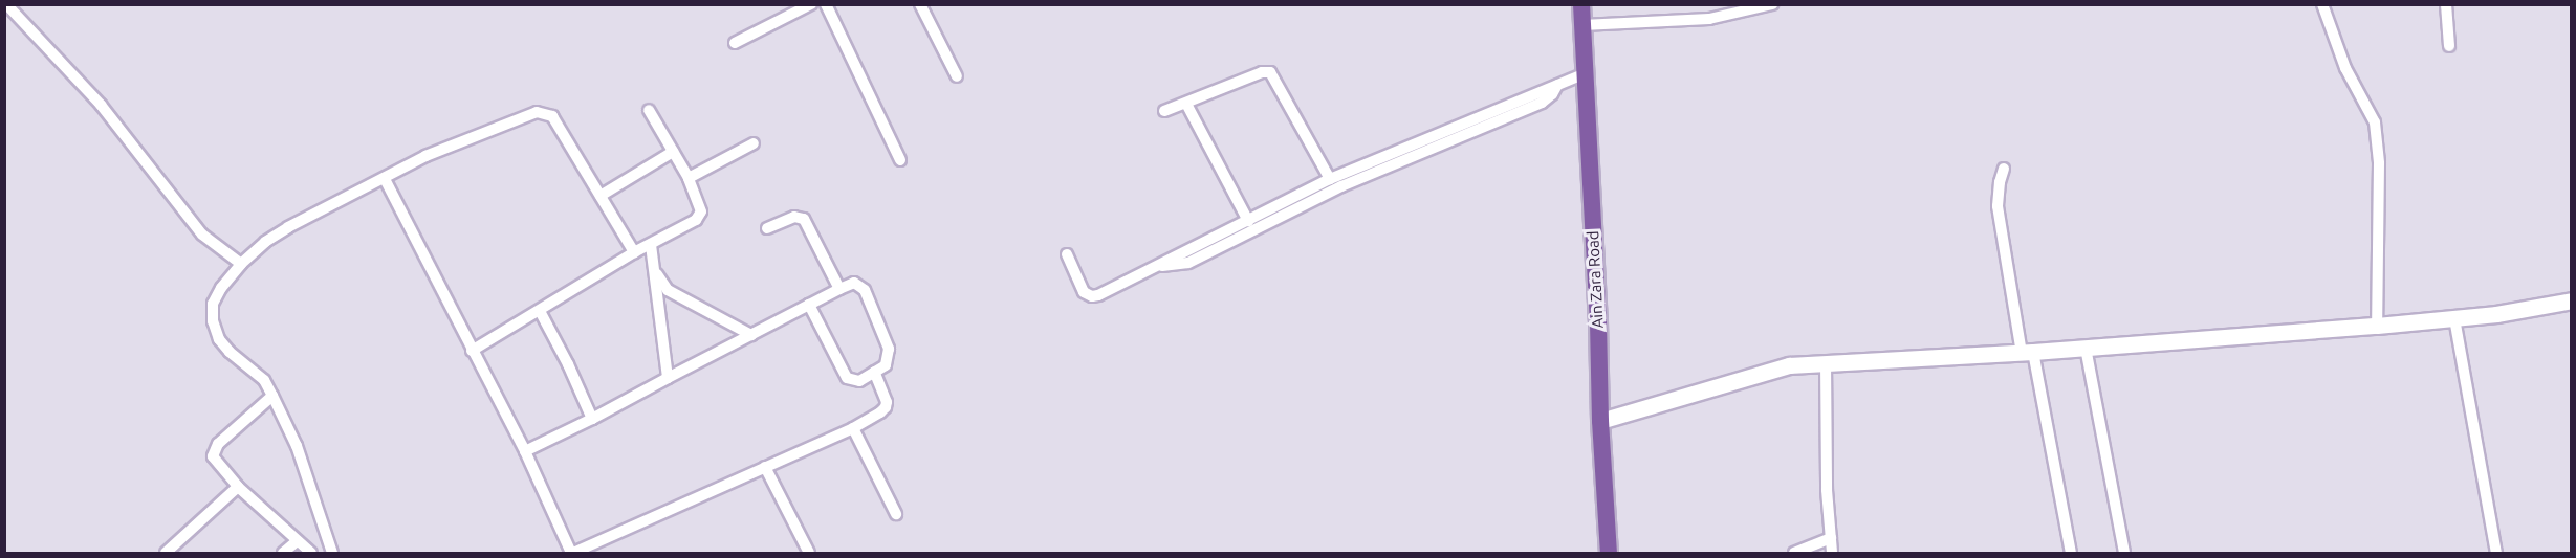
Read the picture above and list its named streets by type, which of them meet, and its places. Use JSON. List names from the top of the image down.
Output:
{
  "streets": {
    "main road": ["Ain Zara Road"]
  }
}
